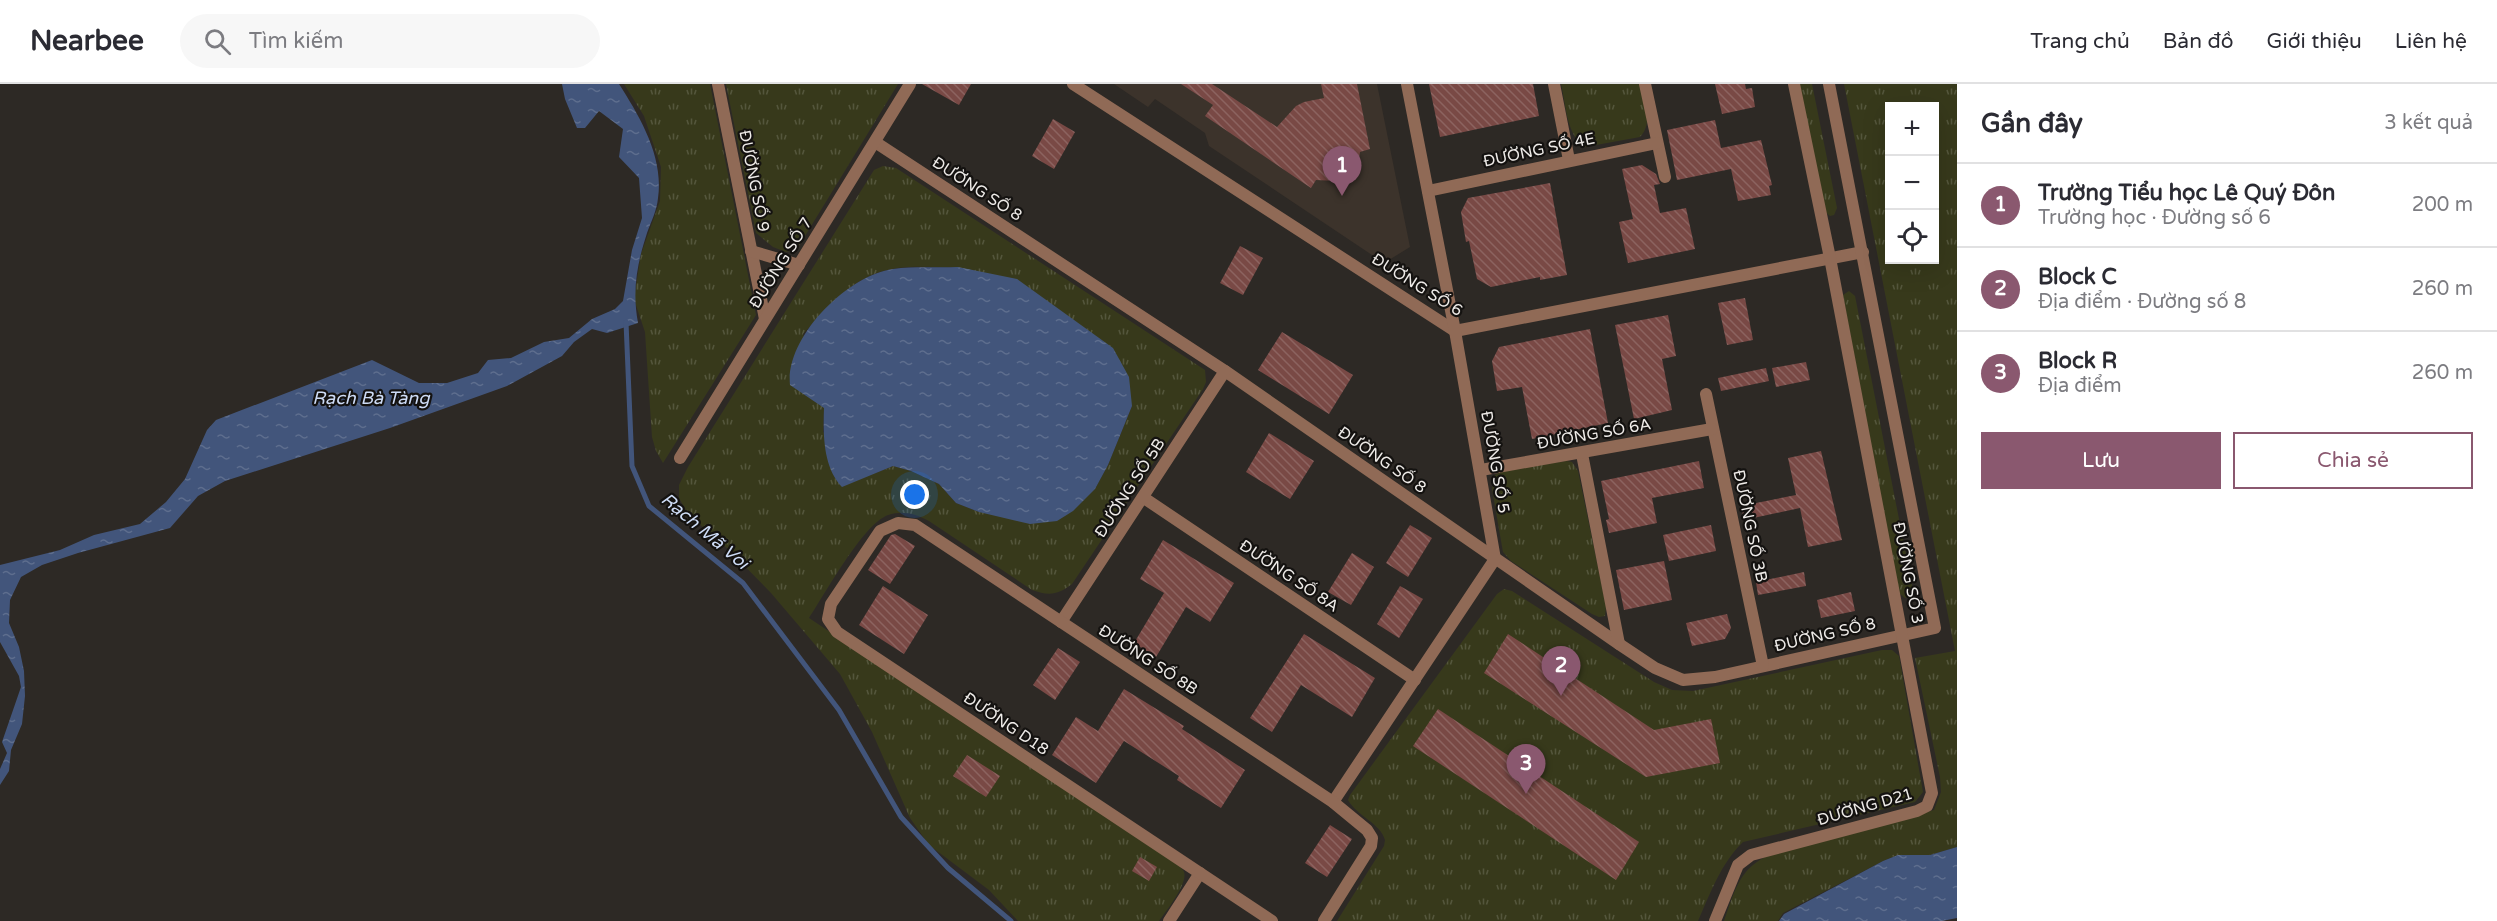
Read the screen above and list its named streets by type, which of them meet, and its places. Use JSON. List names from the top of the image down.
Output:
{
  "streets": {
    "street": [
      "ĐƯỜNG SỐ 4E",
      "ĐƯỜNG SỐ 9",
      "ĐƯỜNG SỐ 8",
      "ĐƯỜNG SỐ 7",
      "ĐƯỜNG SỐ 6",
      "ĐƯỜNG SỐ 6A",
      "ĐƯỜNG SỐ 5",
      "ĐƯỜNG SỐ 5B",
      "ĐƯỜNG SỐ 3B",
      "ĐƯỜNG SỐ 3",
      "ĐƯỜNG SỐ 8A",
      "ĐƯỜNG SỐ 8B",
      "ĐƯỜNG D18",
      "ĐƯỜNG D21"
    ]
  },
  "crossings": [
    ["ĐƯỜNG SỐ 4E", "ĐƯỜNG SỐ 5"],
    ["ĐƯỜNG SỐ 9", "ĐƯỜNG SỐ 7"],
    ["ĐƯỜNG SỐ 8", "ĐƯỜNG SỐ 7"],
    ["ĐƯỜNG SỐ 8", "ĐƯỜNG SỐ 5"],
    ["ĐƯỜNG SỐ 8", "ĐƯỜNG SỐ 5B"],
    ["ĐƯỜNG SỐ 8", "ĐƯỜNG SỐ 3B"],
    ["ĐƯỜNG SỐ 8", "ĐƯỜNG SỐ 3"],
    ["ĐƯỜNG SỐ 8", "ĐƯỜNG D21"],
    ["ĐƯỜNG SỐ 6", "ĐƯỜNG SỐ 5"],
    ["ĐƯỜNG SỐ 6", "ĐƯỜNG SỐ 3"],
    ["ĐƯỜNG SỐ 6A", "ĐƯỜNG SỐ 5"],
    ["ĐƯỜNG SỐ 6A", "ĐƯỜNG SỐ 3B"],
    ["ĐƯỜNG SỐ 5B", "ĐƯỜNG SỐ 8A"],
    ["ĐƯỜNG SỐ 5B", "ĐƯỜNG SỐ 8B"],
    ["ĐƯỜNG SỐ 3", "ĐƯỜNG D21"],
    ["ĐƯỜNG SỐ 8B", "ĐƯỜNG D18"]
  ],
  "water": ["Rạch Bà Tàng", "Rạch Mã Voi"],
  "page": {
    "header": "Nearbee",
    "search": "Tìm kiếm",
    "nav": [
      "Trang chủ",
      "Bản đồ",
      "Giới thiệu",
      "Liên hệ"
    ],
    "heading": ["Gần đây", "3 kết quả"],
    "map_buttons": ["+", "−"],
    "pins": ["1", "2", "3"],
    "list": [
      {
        "mark": "1",
        "name": "Trường Tiểu học Lê Quý Đôn",
        "note": "Trường học · Đường số 6",
        "value": "200 m"
      },
      {
        "mark": "2",
        "name": "Block C",
        "note": "Địa điểm · Đường số 8",
        "value": "260 m"
      },
      {
        "mark": "3",
        "name": "Block R",
        "note": "Địa điểm",
        "value": "260 m"
      }
    ],
    "buttons": ["Lưu", "Chia sẻ"]
  }
}
